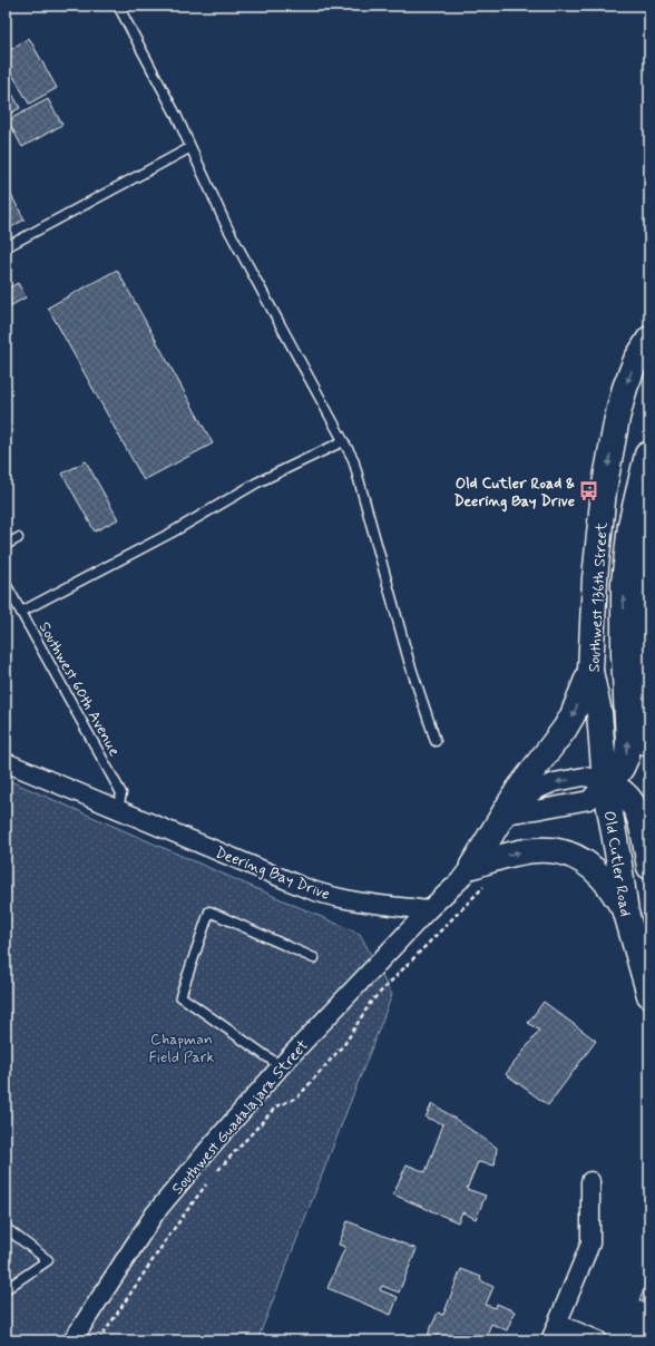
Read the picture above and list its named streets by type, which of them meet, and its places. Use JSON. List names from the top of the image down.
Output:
{
  "streets": {
    "main road": ["Southwest 136th Street", "Old Cutler Road"],
    "street": ["Deering Bay Drive", "Southwest Guadalajara Street"],
    "lane": ["Southwest 60th Avenue"]
  },
  "crossings": [
    ["Southwest 136th Street", "Old Cutler Road"],
    ["Southwest 60th Avenue", "Deering Bay Drive"],
    ["Deering Bay Drive", "Southwest Guadalajara Street"]
  ],
  "parks": ["Chapman Field Park"],
  "places": {
    "bus stop": ["Old Cutler Road & Deering Bay Drive"]
  }
}
